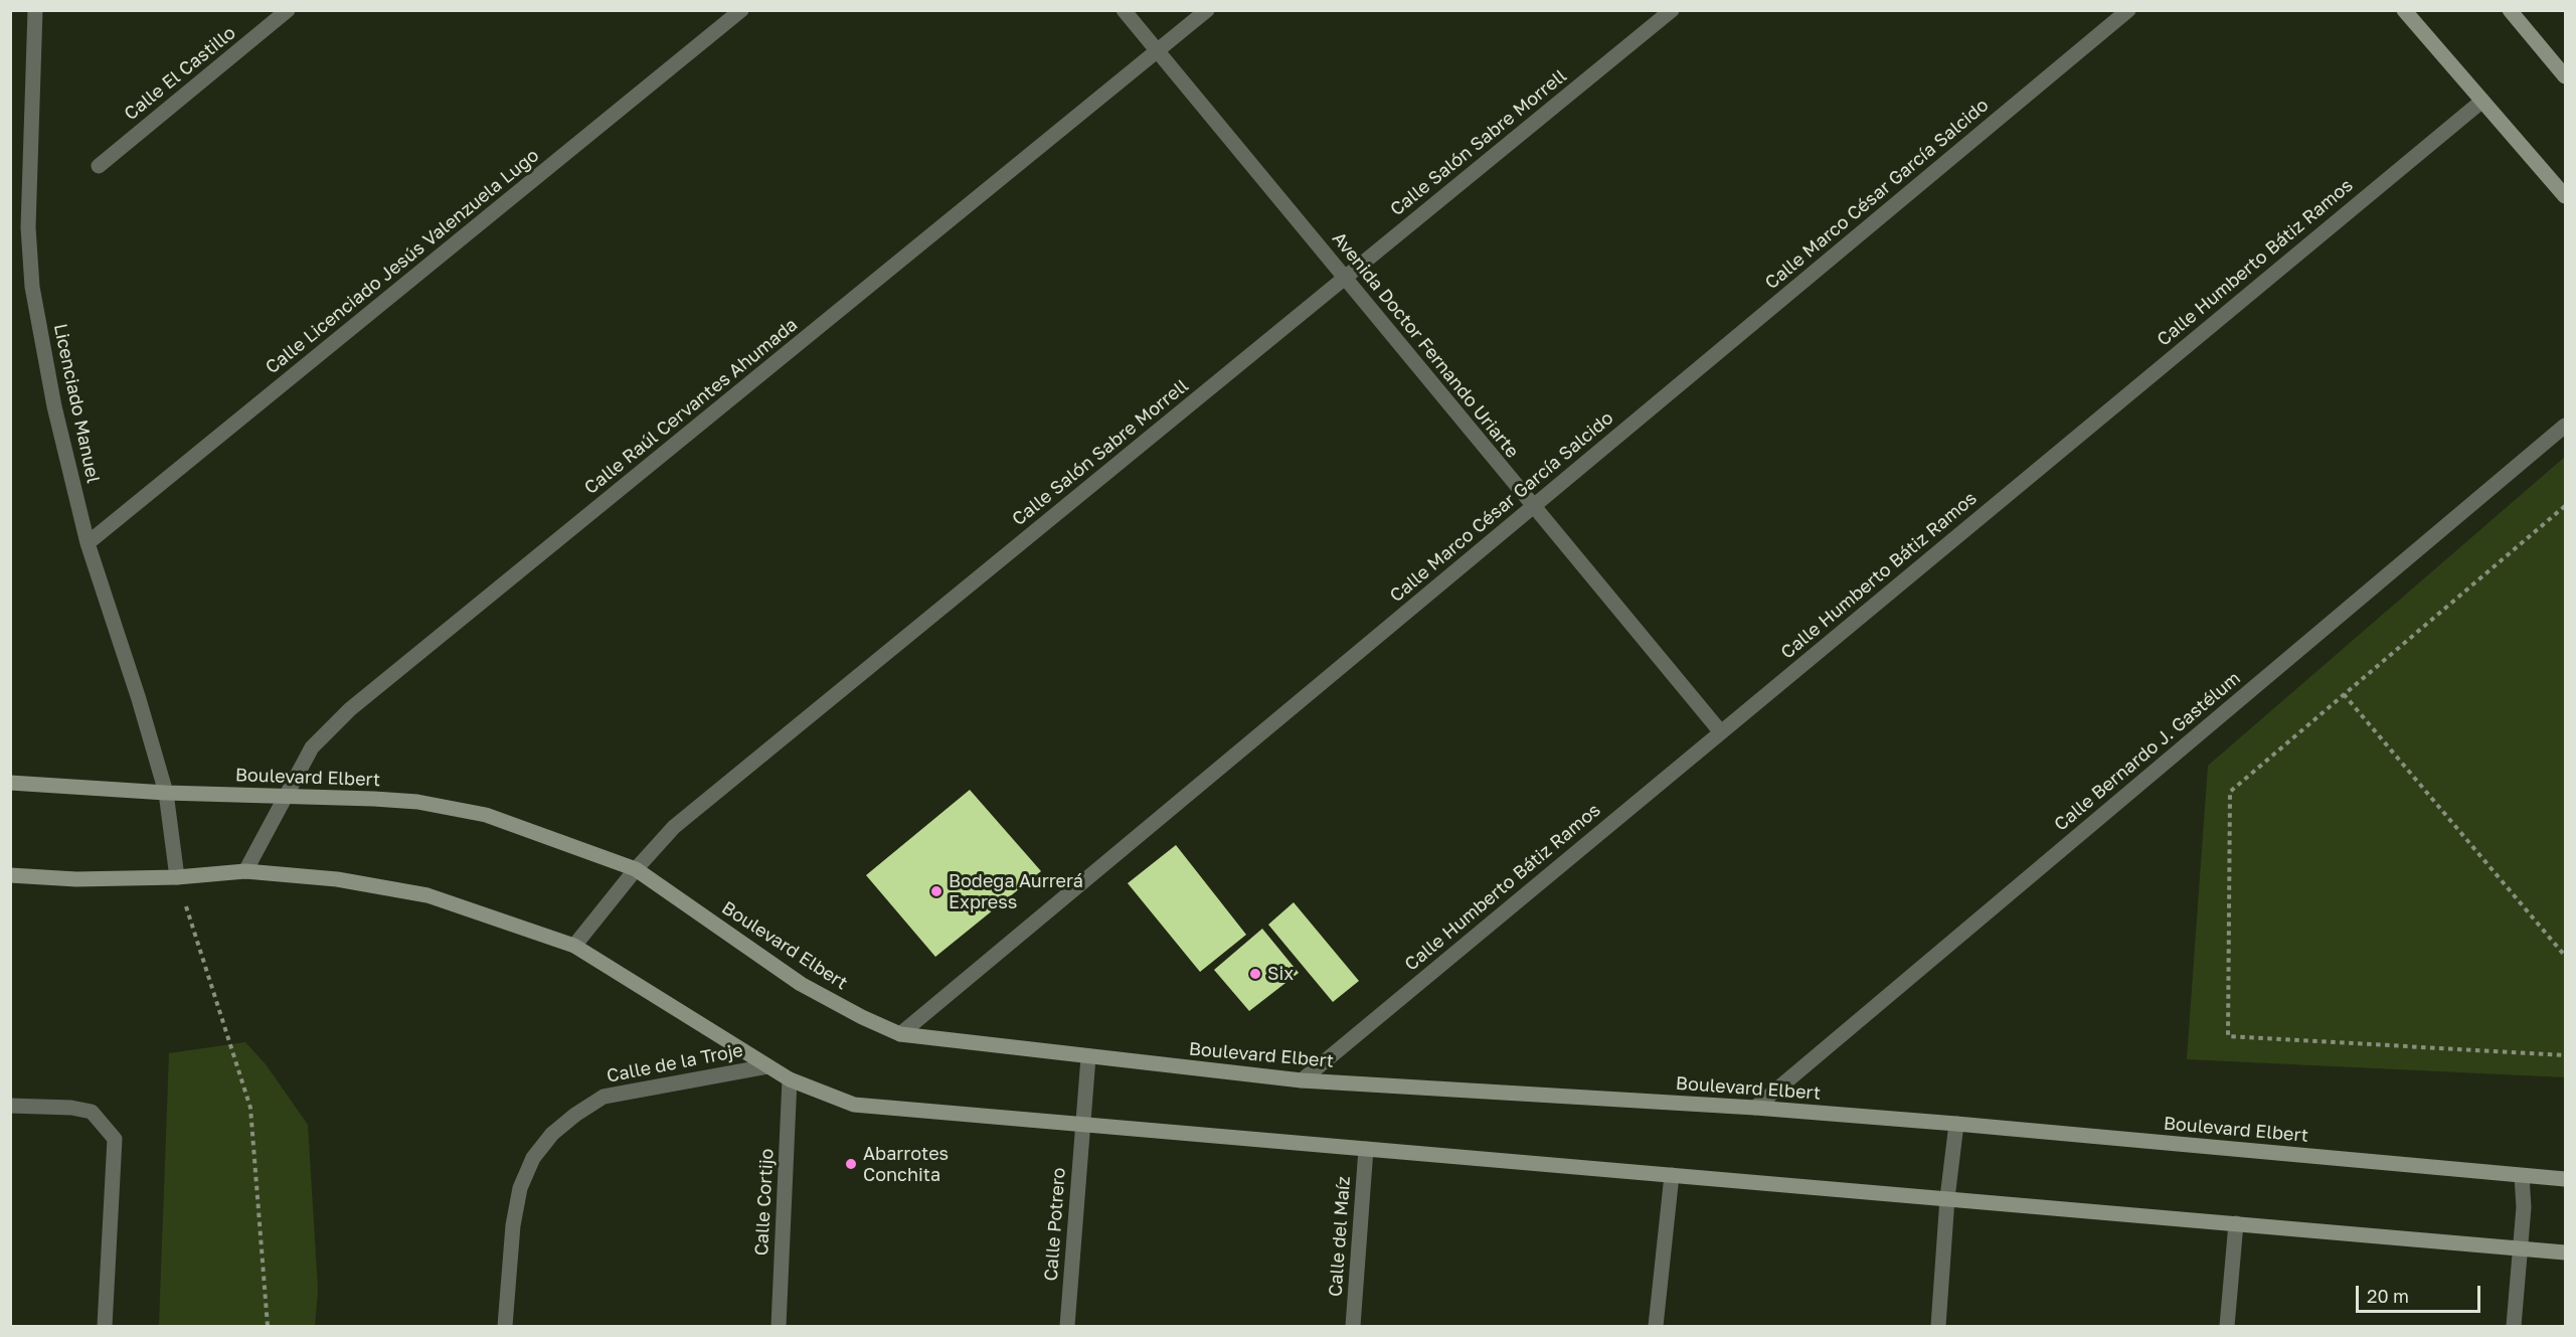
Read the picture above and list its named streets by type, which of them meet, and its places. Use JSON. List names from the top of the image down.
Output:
{
  "streets": {
    "street": [
      "Calle El Castillo",
      "Calle Salón Sabre Morrell",
      "Calle Marco César García Salcido",
      "Calle Licenciado Jesús Valenzuela Lugo",
      "Calle Humberto Bátiz Ramos",
      "Avenida Doctor Fernando Uriarte",
      "Licenciado Manuel",
      "Calle Raúl Cervantes Ahumada",
      "Calle Bernardo J. Gastélum",
      "Boulevard Elbert",
      "Calle de la Troje",
      "Calle Cortijo",
      "Calle Potrero",
      "Calle del Maíz"
    ]
  },
  "crossings": [
    ["Calle Salón Sabre Morrell", "Avenida Doctor Fernando Uriarte"],
    ["Calle Salón Sabre Morrell", "Boulevard Elbert"],
    ["Calle Marco César García Salcido", "Avenida Doctor Fernando Uriarte"],
    ["Calle Marco César García Salcido", "Boulevard Elbert"],
    ["Calle Licenciado Jesús Valenzuela Lugo", "Licenciado Manuel"],
    ["Calle Humberto Bátiz Ramos", "Avenida Doctor Fernando Uriarte"],
    ["Calle Humberto Bátiz Ramos", "Boulevard Elbert"],
    ["Avenida Doctor Fernando Uriarte", "Calle Raúl Cervantes Ahumada"],
    ["Licenciado Manuel", "Boulevard Elbert"],
    ["Calle Raúl Cervantes Ahumada", "Boulevard Elbert"],
    ["Calle Bernardo J. Gastélum", "Boulevard Elbert"],
    ["Boulevard Elbert", "Calle Potrero"]
  ],
  "places": ["Bodega Aurrerá Express", "Six", "Abarrotes Conchita"],
  "scale_bar": "20 m"
}
